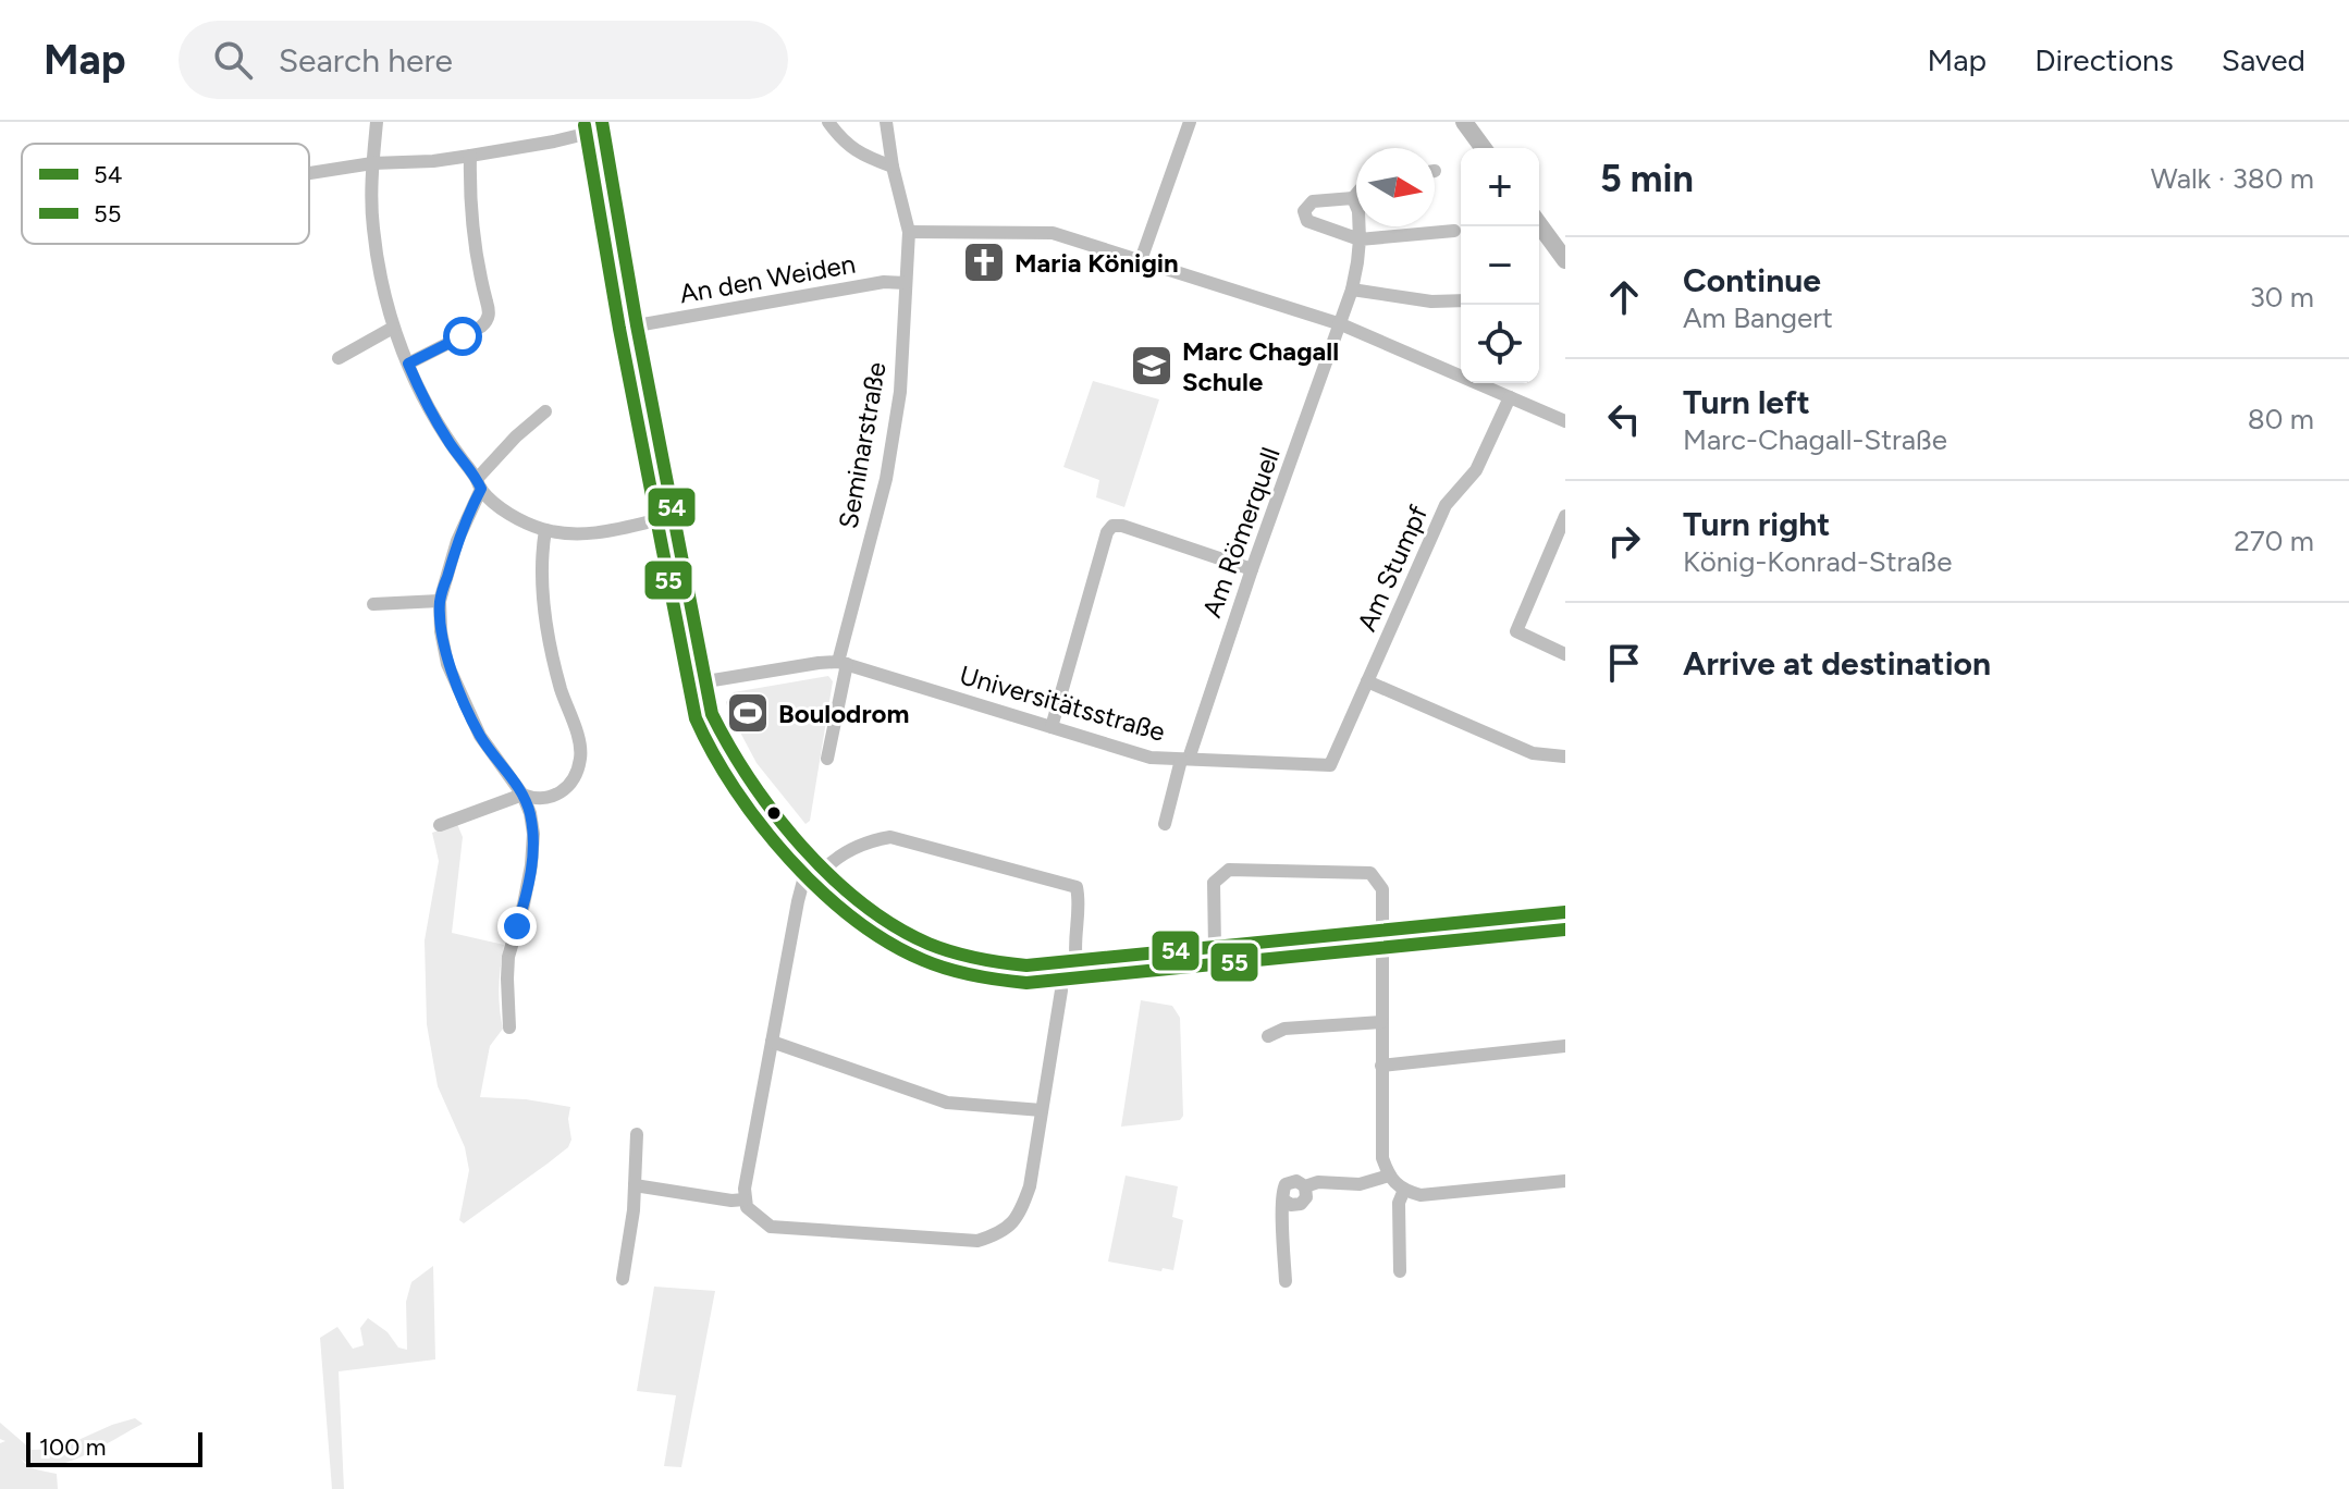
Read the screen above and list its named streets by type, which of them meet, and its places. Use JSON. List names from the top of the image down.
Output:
{
  "streets": {
    "street": [
      "An den Weiden",
      "Seminarstraße",
      "Am Römerquell",
      "Am Stumpf",
      "Universitätsstraße"
    ]
  },
  "crossings": [
    ["An den Weiden", "Seminarstraße"],
    ["Seminarstraße", "Universitätsstraße"],
    ["Am Römerquell", "Universitätsstraße"],
    ["Am Stumpf", "Universitätsstraße"]
  ],
  "places": {
    "church": ["Maria Königin"],
    "school or university": ["Marc Chagall Schule"],
    "sports": ["Boulodrom"]
  },
  "lines": ["transit line 54", "transit line 55"],
  "legend": ["54", "55"],
  "scale_bar": "100 m",
  "north": "right",
  "page": {
    "header": "Map",
    "search": "Search here",
    "nav": ["Map", "Directions", "Saved"],
    "heading": ["5 min", "Walk · 380 m"],
    "map_buttons": ["+", "−"],
    "list": [
      ["Continue", "Am Bangert", "30 m"],
      ["Turn left", "Marc-Chagall-Straße", "80 m"],
      ["Turn right", "König-Konrad-Straße", "270 m"],
      "Arrive at destination"
    ],
    "scale": "100 m"
  }
}
